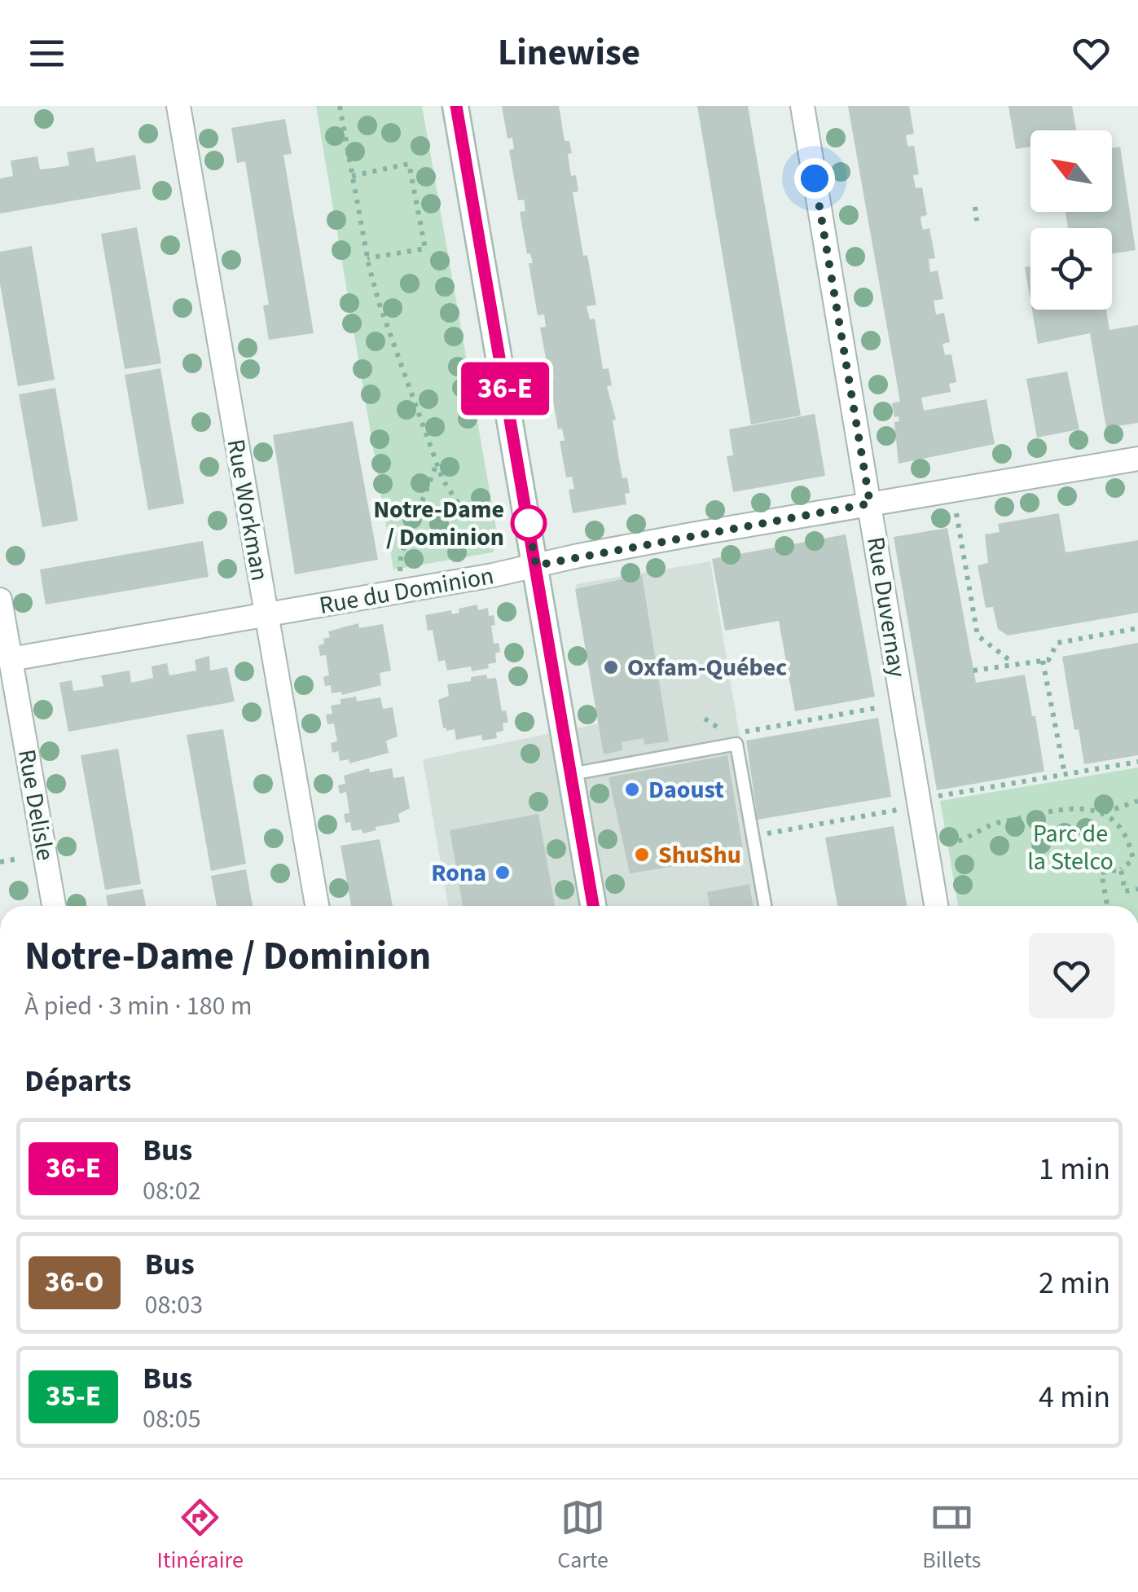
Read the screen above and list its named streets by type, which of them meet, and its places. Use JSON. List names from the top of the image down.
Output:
{
  "streets": {
    "street": [
      "Rue Workman",
      "Rue du Dominion",
      "Rue Duvernay",
      "Rue Delisle"
    ]
  },
  "crossings": [
    ["Rue Workman", "Rue du Dominion"],
    ["Rue du Dominion", "Rue Duvernay"],
    ["Rue du Dominion", "Rue Delisle"]
  ],
  "parks": ["Parc de la Stelco"],
  "places": [
    "Notre-Dame / Dominion",
    "Oxfam-Québec",
    "Daoust",
    "ShuShu",
    "Rona"
  ],
  "lines": ["bus line 36-E"],
  "north": "top left",
  "page": {
    "header": "Linewise",
    "on_map": "36-E",
    "heading": [
      ["Notre-Dame / Dominion", "À pied · 3 min · 180 m"],
      "Départs"
    ],
    "list": [
      {
        "mark": "36-E",
        "name": "Bus",
        "note": "08:02",
        "value": "1 min"
      },
      {
        "mark": "36-O",
        "name": "Bus",
        "note": "08:03",
        "value": "2 min"
      },
      {
        "mark": "35-E",
        "name": "Bus",
        "note": "08:05",
        "value": "4 min"
      }
    ],
    "tabs": ["Itinéraire", "Carte", "Billets"]
  }
}
